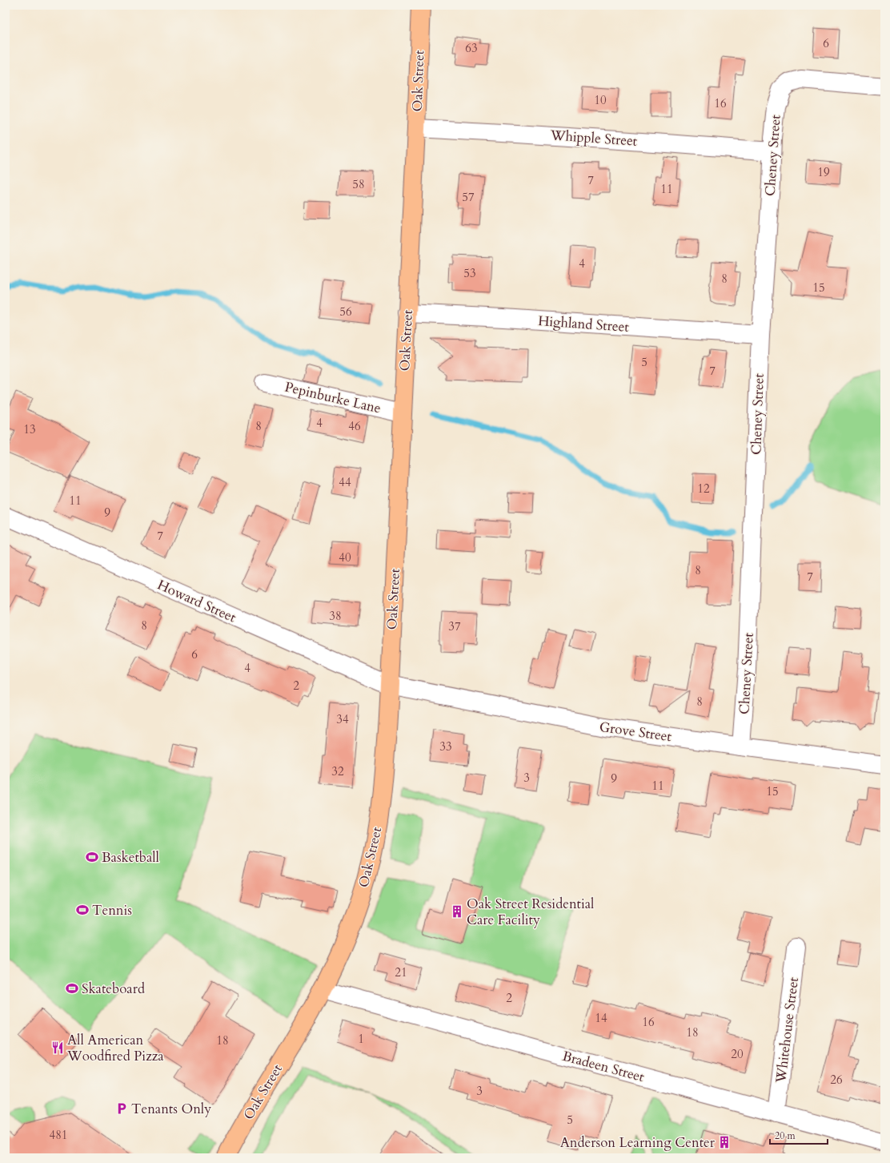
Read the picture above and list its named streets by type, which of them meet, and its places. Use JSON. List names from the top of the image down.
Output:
{
  "streets": {
    "main road": ["Oak Street"],
    "street": [
      "Whipple Street",
      "Cheney Street",
      "Highland Street",
      "Pepinburke Lane",
      "Howard Street",
      "Grove Street",
      "Whitehouse Street",
      "Bradeen Street"
    ]
  },
  "crossings": [
    ["Oak Street", "Whipple Street"],
    ["Oak Street", "Highland Street"],
    ["Oak Street", "Pepinburke Lane"],
    ["Oak Street", "Howard Street"],
    ["Oak Street", "Grove Street"],
    ["Oak Street", "Bradeen Street"],
    ["Whipple Street", "Cheney Street"],
    ["Cheney Street", "Highland Street"],
    ["Cheney Street", "Grove Street"],
    ["Howard Street", "Grove Street"],
    ["Whitehouse Street", "Bradeen Street"]
  ],
  "places": {
    "sports": ["Basketball", "Tennis", "Skateboard"],
    "building": ["Oak Street Residential Care Facility", "Anderson Learning Center"],
    "restaurant": ["All American Woodfired Pizza"],
    "parking": ["Tenants Only"]
  },
  "house_numbers": [
    "6",
    "63",
    "10",
    "16",
    "19",
    "7",
    "58",
    "11",
    "57",
    "4",
    "53",
    "8",
    "15",
    "56",
    "5",
    "7",
    "4",
    "8",
    "46",
    "13",
    "44",
    "12",
    "11",
    "9",
    "7",
    "40",
    "8",
    "7",
    "38",
    "8",
    "37",
    "6",
    "4",
    "2",
    "8",
    "34",
    "33",
    "32",
    "3",
    "9",
    "11",
    "15",
    "21",
    "2",
    "14",
    "16",
    "18",
    "1",
    "18",
    "20",
    "26",
    "3",
    "5",
    "481"
  ],
  "scale_bar": "20 m"
}
